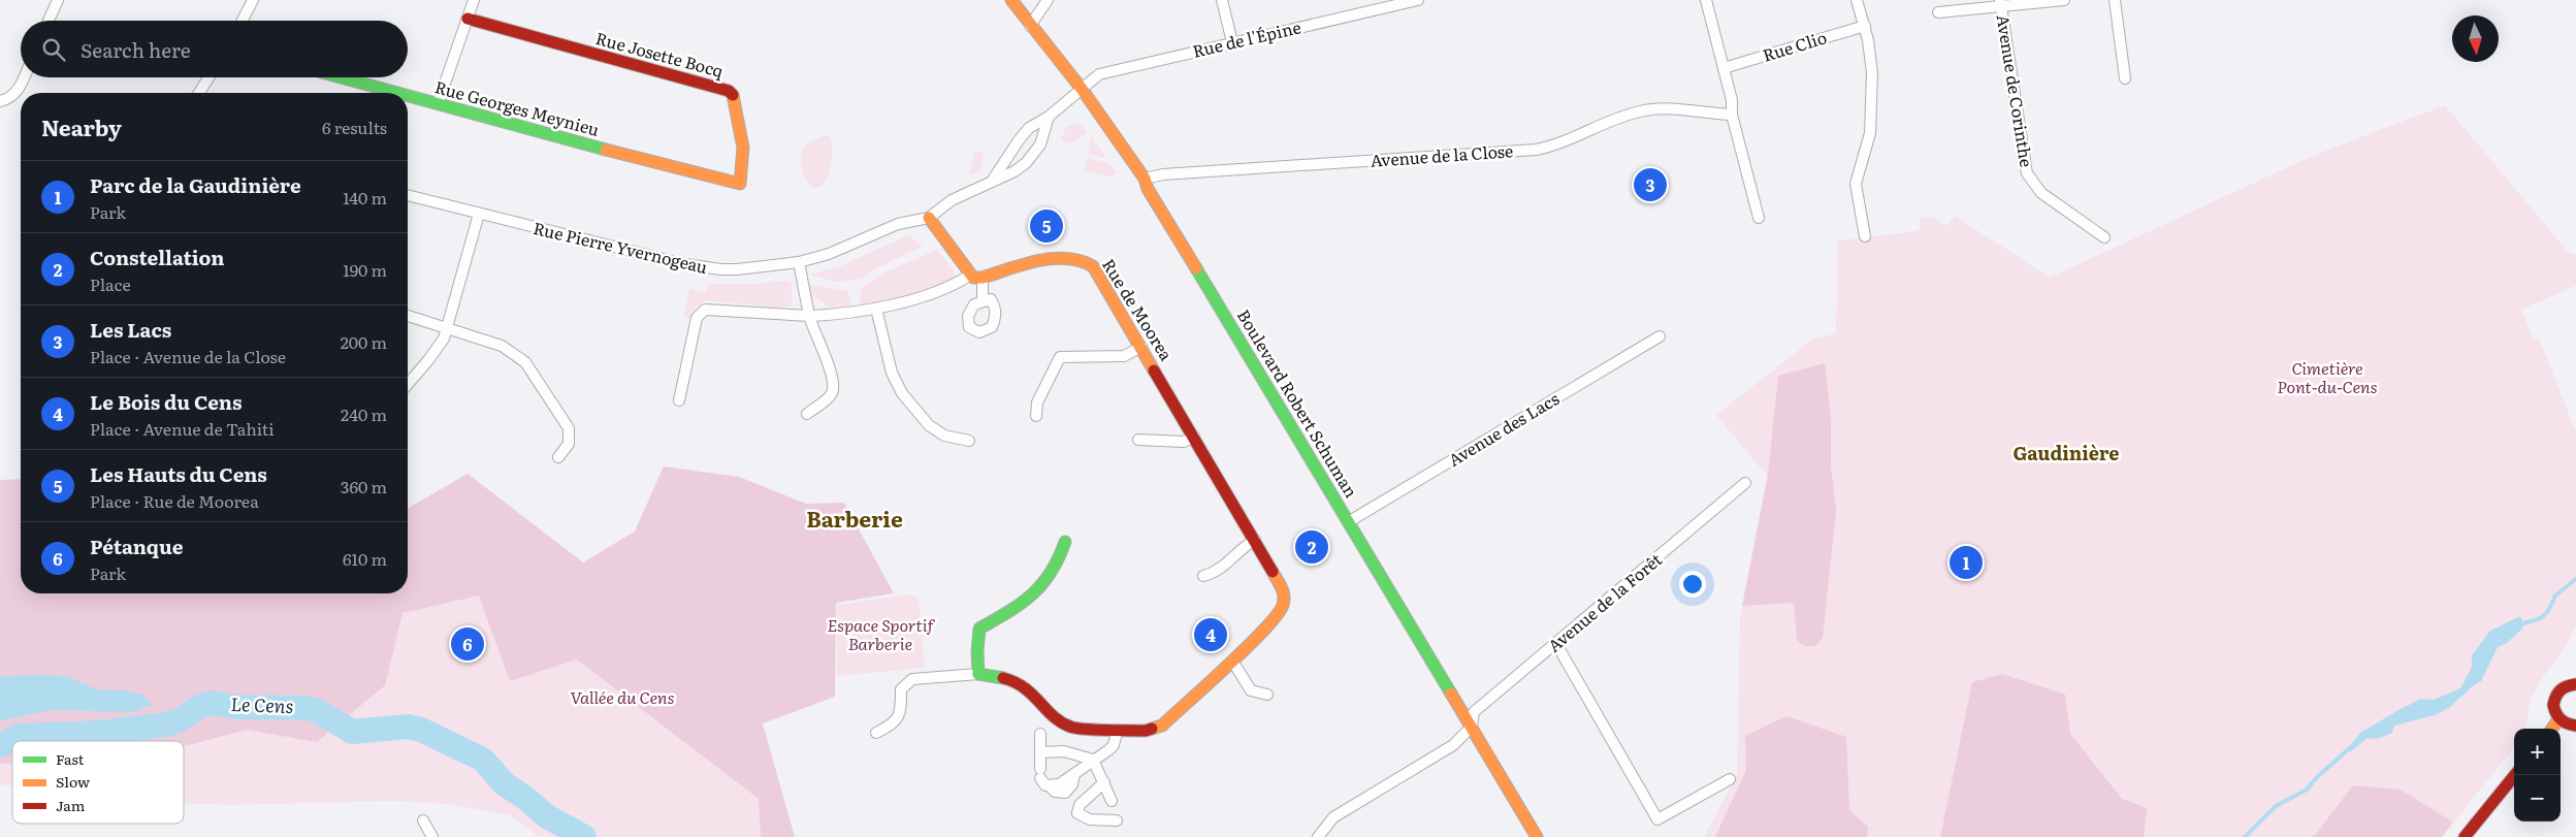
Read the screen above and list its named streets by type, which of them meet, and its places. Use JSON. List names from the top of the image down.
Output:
{
  "streets": {
    "street": [
      "Rue de l'Épine",
      "Rue Clio",
      "Rue Josette Bocq",
      "Avenue de Corinthe",
      "Rue Georges Meynieu",
      "Avenue de la Close",
      "Rue Pierre Yvernogeau",
      "Rue de Moorea",
      "Boulevard Robert Schuman",
      "Avenue des Lacs",
      "Avenue de la Forêt"
    ]
  },
  "crossings": [
    ["Rue de l'Épine", "Boulevard Robert Schuman"],
    ["Rue Josette Bocq", "Rue Georges Meynieu"],
    ["Avenue de la Close", "Boulevard Robert Schuman"],
    ["Boulevard Robert Schuman", "Avenue des Lacs"],
    ["Boulevard Robert Schuman", "Avenue de la Forêt"]
  ],
  "districts": ["Gaudinière", "Barberie"],
  "water": ["Le Cens"],
  "parks": ["Cimetière Pont-du-Cens", "Espace Sportif Barberie", "Vallée du Cens"],
  "legend": ["Fast", "Slow", "Jam"],
  "north": "bottom",
  "page": {
    "search": "Search here",
    "heading": ["Nearby", "6 results"],
    "list": [
      {
        "mark": "1",
        "name": "Parc de la Gaudinière",
        "note": "Park",
        "value": "140 m"
      },
      {
        "mark": "2",
        "name": "Constellation",
        "note": "Place",
        "value": "190 m"
      },
      {
        "mark": "3",
        "name": "Les Lacs",
        "note": "Place · Avenue de la Close",
        "value": "200 m"
      },
      {
        "mark": "4",
        "name": "Le Bois du Cens",
        "note": "Place · Avenue de Tahiti",
        "value": "240 m"
      },
      {
        "mark": "5",
        "name": "Les Hauts du Cens",
        "note": "Place · Rue de Moorea",
        "value": "360 m"
      },
      {
        "mark": "6",
        "name": "Pétanque",
        "note": "Park",
        "value": "610 m"
      }
    ],
    "pins": [
      "3",
      "5",
      "2",
      "1",
      "4",
      "6"
    ],
    "map_buttons": ["+", "−"]
  }
}
